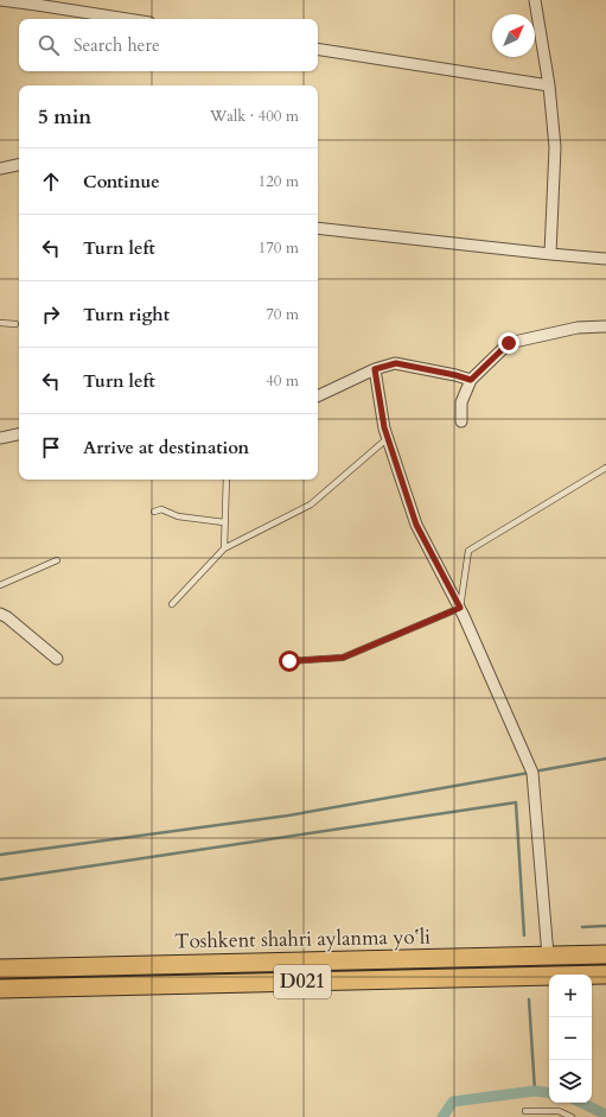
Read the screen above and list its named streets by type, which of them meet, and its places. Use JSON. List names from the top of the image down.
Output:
{
  "streets": {
    "highway": ["Toshkent shahri aylanma yoʻli", "D021"]
  },
  "north": "top right",
  "page": {
    "search": "Search here",
    "heading": ["5 min", "Walk · 400 m"],
    "list": [
      ["Continue", "120 m"],
      ["Turn left", "170 m"],
      ["Turn right", "70 m"],
      ["Turn left", "40 m"],
      "Arrive at destination"
    ],
    "map_buttons": ["+", "−"]
  }
}
